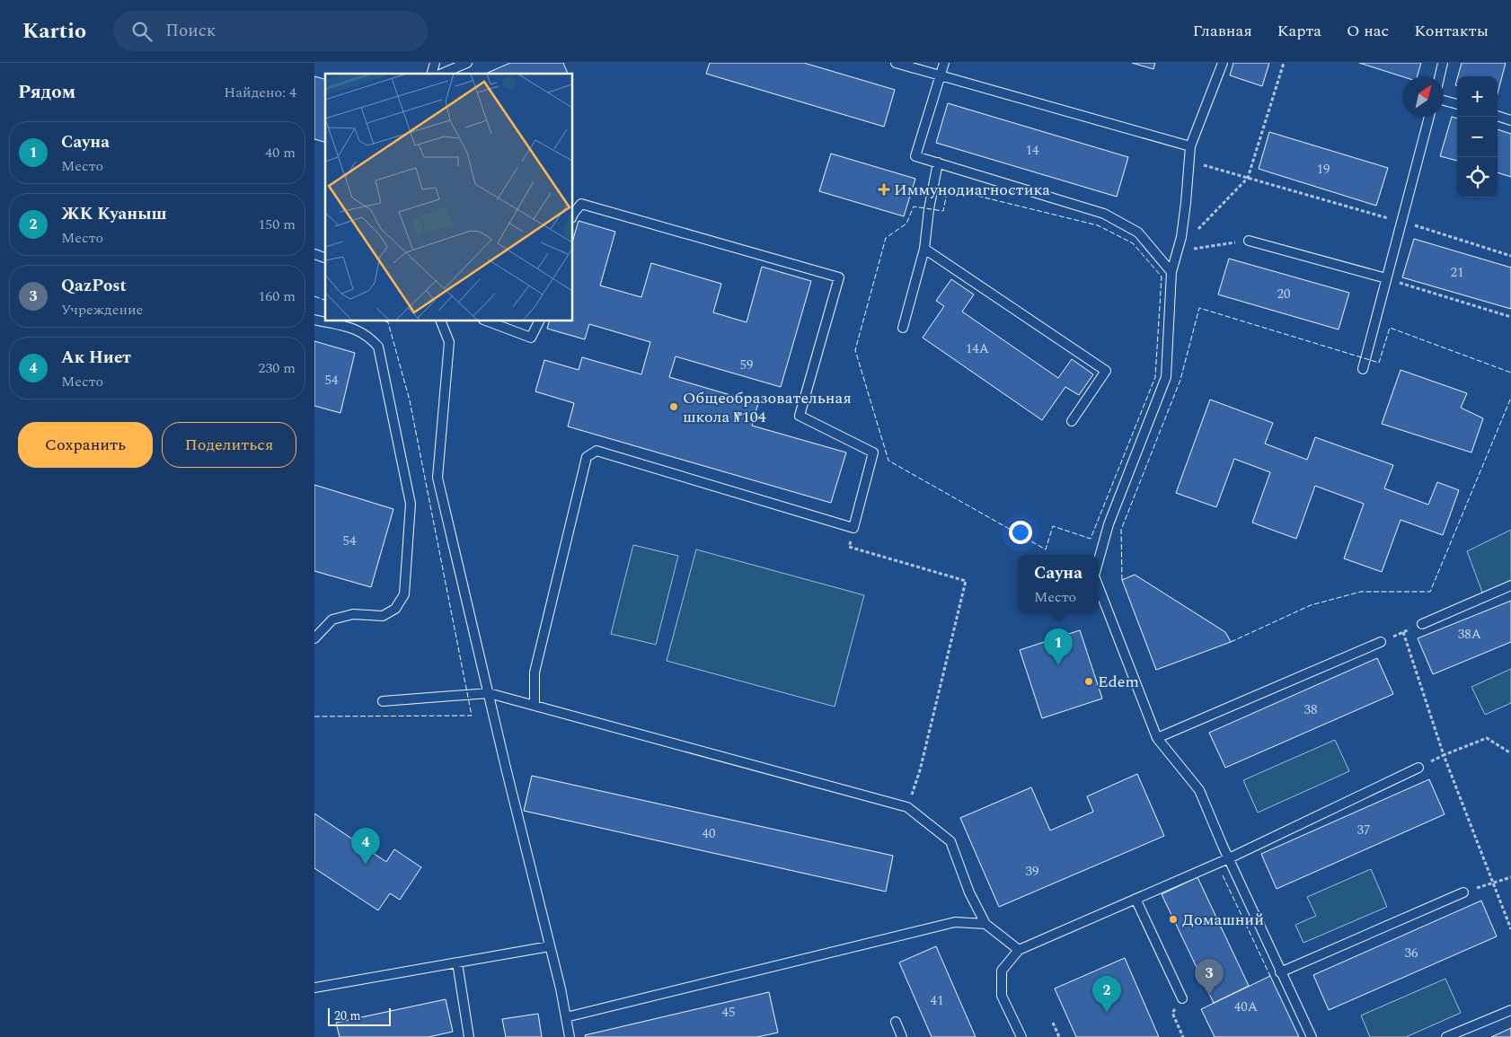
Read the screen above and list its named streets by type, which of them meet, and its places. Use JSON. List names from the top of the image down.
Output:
{
  "places": {
    "health": ["Иммунодиагностика"],
    "other": ["Общеобразовательная школа №104", "Edem", "Домашний"]
  },
  "house_numbers": [
    "14",
    "19",
    "21",
    "20",
    "14А",
    "59",
    "54",
    "54",
    "38А",
    "38",
    "37",
    "40",
    "39",
    "36",
    "41",
    "40А",
    "45"
  ],
  "scale_bar": "20 m",
  "north": "top right",
  "page": {
    "header": "Kartio",
    "search": "Поиск",
    "nav": [
      "Главная",
      "Карта",
      "О нас",
      "Контакты"
    ],
    "heading": ["Рядом", "Найдено: 4"],
    "map_buttons": ["+", "−"],
    "list": [
      {
        "mark": "1",
        "name": "Сауна",
        "note": "Место",
        "value": "40 m"
      },
      {
        "mark": "2",
        "name": "ЖК Куаныш",
        "note": "Место",
        "value": "150 m"
      },
      {
        "mark": "3",
        "name": "QazPost",
        "note": "Учреждение",
        "value": "160 m"
      },
      {
        "mark": "4",
        "name": "Ак Ниет",
        "note": "Место",
        "value": "230 m"
      }
    ],
    "buttons": ["Сохранить", "Поделиться"],
    "popup": ["Сауна", "Место"],
    "pins": [
      "1",
      "4",
      "3",
      "2"
    ],
    "scale": "20 m"
  }
}
